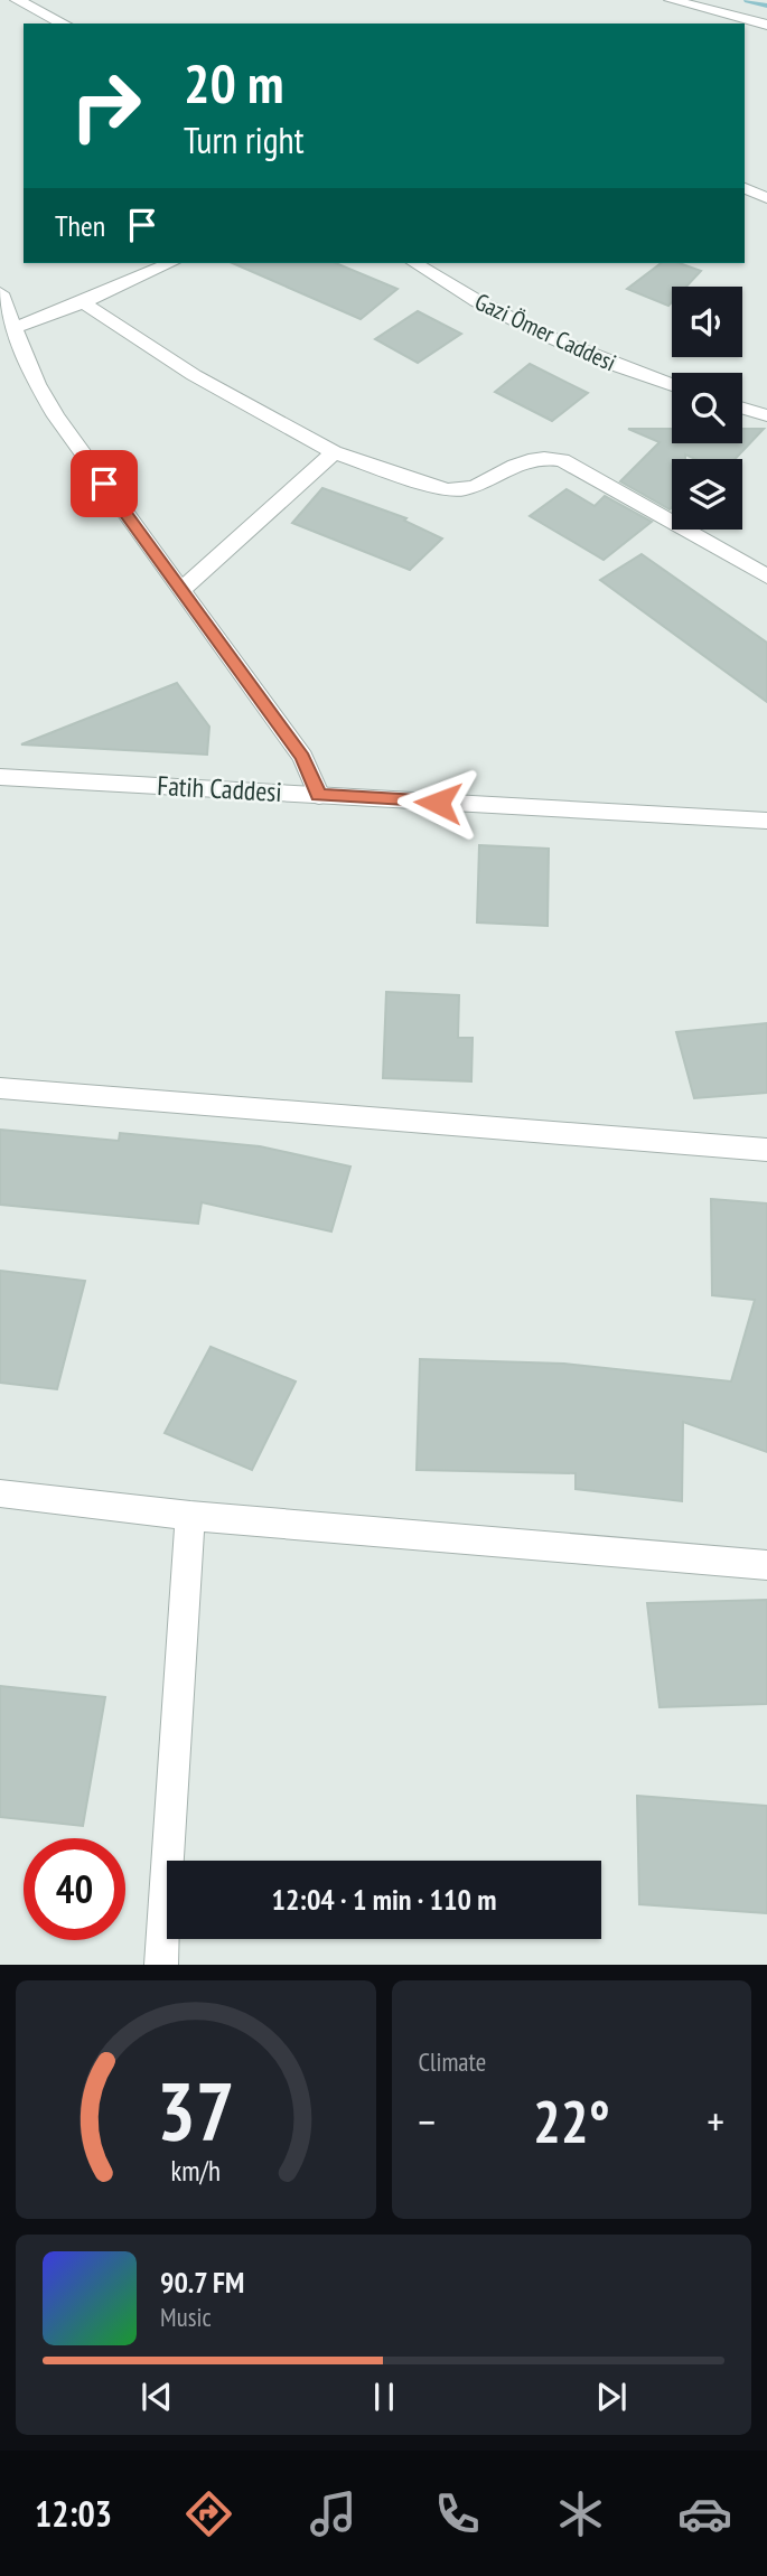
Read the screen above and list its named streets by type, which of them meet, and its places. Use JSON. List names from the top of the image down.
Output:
{
  "streets": {
    "street": ["Gazi Ömer Caddesi", "Fatih Caddesi"]
  },
  "page": {
    "turn": ["20 m", "Turn right"],
    "then": "Then",
    "limit": "40",
    "trip": "12:04 · 1 min · 110 m",
    "tile": "Climate",
    "heat": ["−", "22°", "+"],
    "song": ["90.7 FM", "Music"],
    "tabs": "12:03",
    "gauge": ["37", "km/h"]
  }
}
